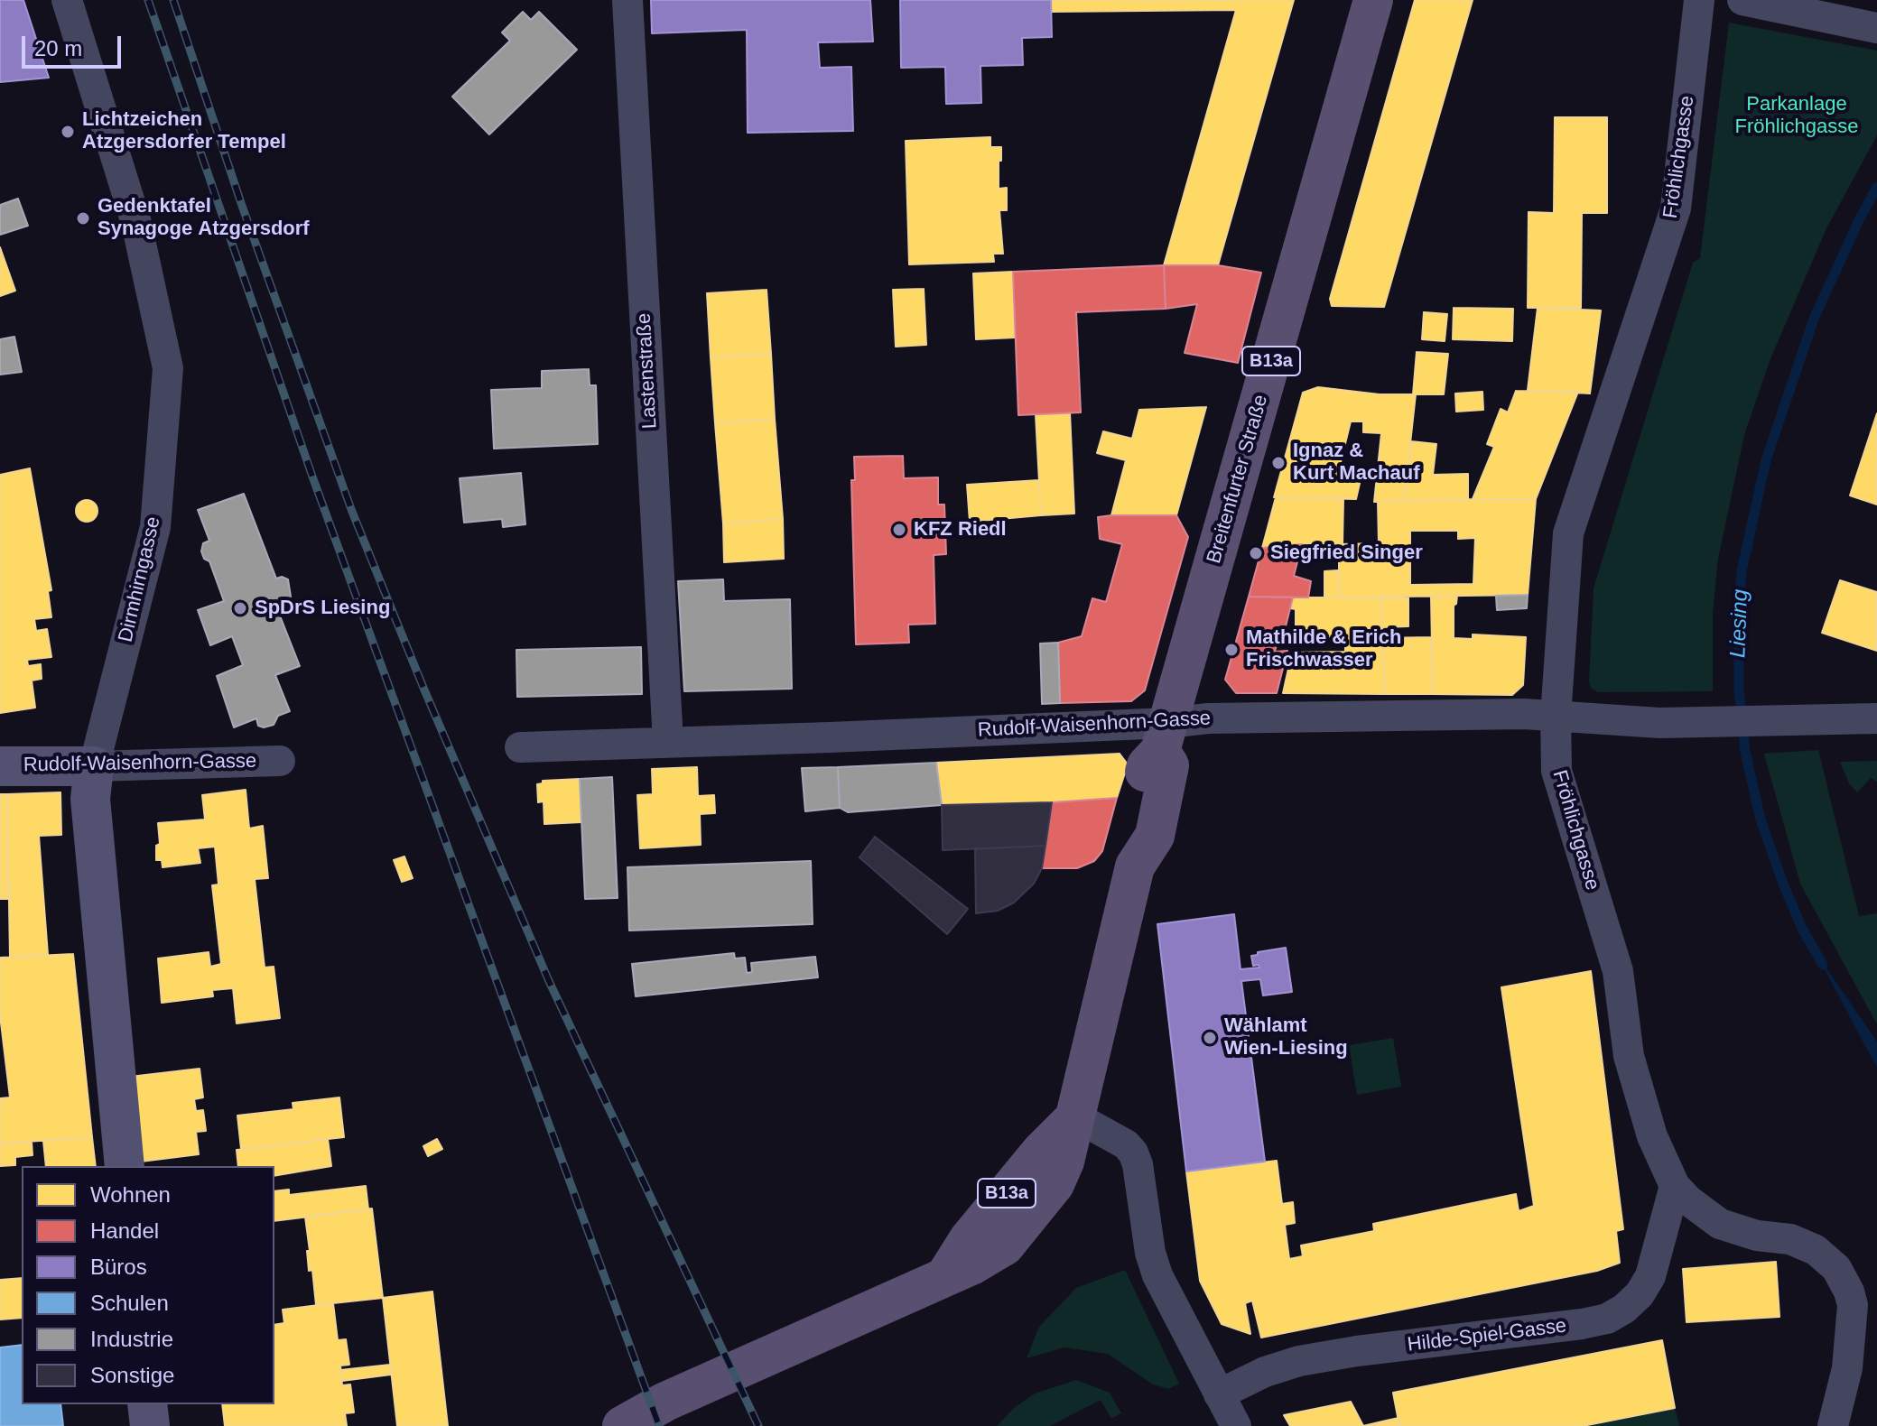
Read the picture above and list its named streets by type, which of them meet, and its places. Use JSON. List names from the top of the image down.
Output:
{
  "streets": {
    "main road": ["B13a", "Breitenfurter Straße"],
    "street": [
      "Fröhlichgasse",
      "Lastenstraße",
      "Dirmhirngasse",
      "Rudolf-Waisenhorn-Gasse",
      "Hilde-Spiel-Gasse"
    ]
  },
  "crossings": [
    ["Fröhlichgasse", "Rudolf-Waisenhorn-Gasse"],
    ["Fröhlichgasse", "Hilde-Spiel-Gasse"],
    ["B13a", "Breitenfurter Straße"],
    ["Lastenstraße", "Rudolf-Waisenhorn-Gasse"],
    ["Breitenfurter Straße", "Rudolf-Waisenhorn-Gasse"],
    ["Dirmhirngasse", "Rudolf-Waisenhorn-Gasse"]
  ],
  "water": ["Liesing"],
  "parks": ["Parkanlage Fröhlichgasse"],
  "places": [
    "Lichtzeichen Atzgersdorfer Tempel",
    "Gedenktafel Synagoge Atzgersdorf",
    "Ignaz & Kurt Machauf",
    "KFZ Riedl",
    "Siegfried Singer",
    "SpDrS Liesing",
    "Mathilde & Erich Frischwasser",
    "Wählamt Wien-Liesing"
  ],
  "legend": [
    "Wohnen",
    "Handel",
    "Büros",
    "Schulen",
    "Industrie",
    "Sonstige"
  ],
  "scale_bar": "20 m"
}
